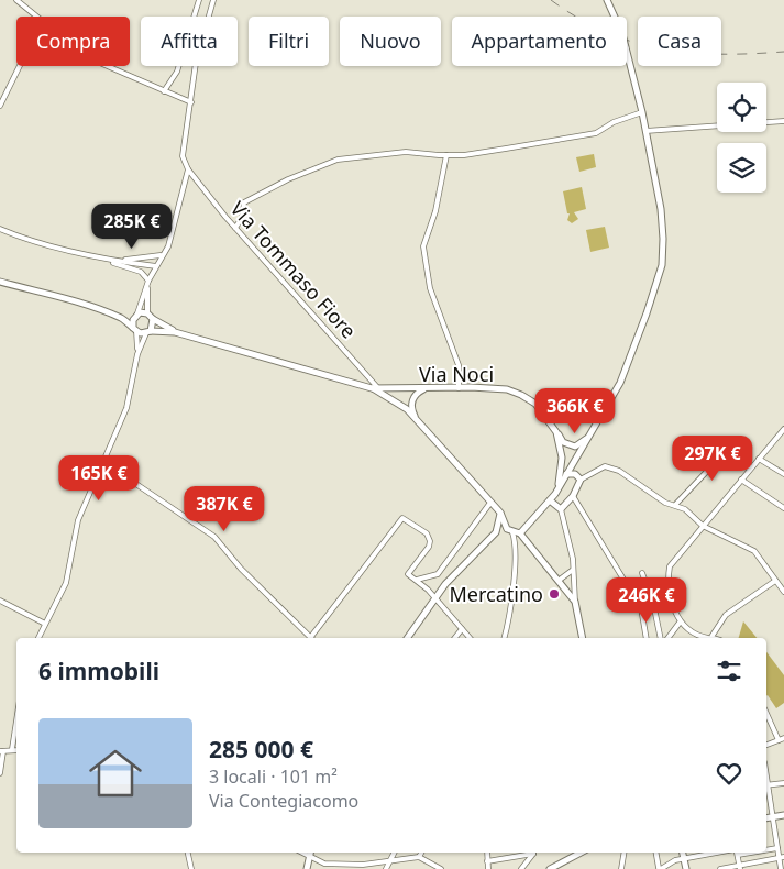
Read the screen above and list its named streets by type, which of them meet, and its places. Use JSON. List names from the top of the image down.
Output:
{
  "streets": {
    "main road": ["Via Noci"],
    "street": ["Via Tommaso Fiore"]
  },
  "crossings": [
    ["Via Tommaso Fiore", "Via Noci"]
  ],
  "places": ["Mercatino"],
  "page": {
    "chip": [
      "Compra",
      "Affitta",
      "Filtri",
      "Nuovo",
      "Appartamento",
      "Casa"
    ],
    "price": [
      "285K €",
      "366K €",
      "297K €",
      "165K €",
      "387K €",
      "246K €"
    ],
    "heading": "6 immobili",
    "list": [
      {
        "name": "285 000 €",
        "note": "3 locali · 101 m² · Via Contegiacomo"
      }
    ]
  }
}
